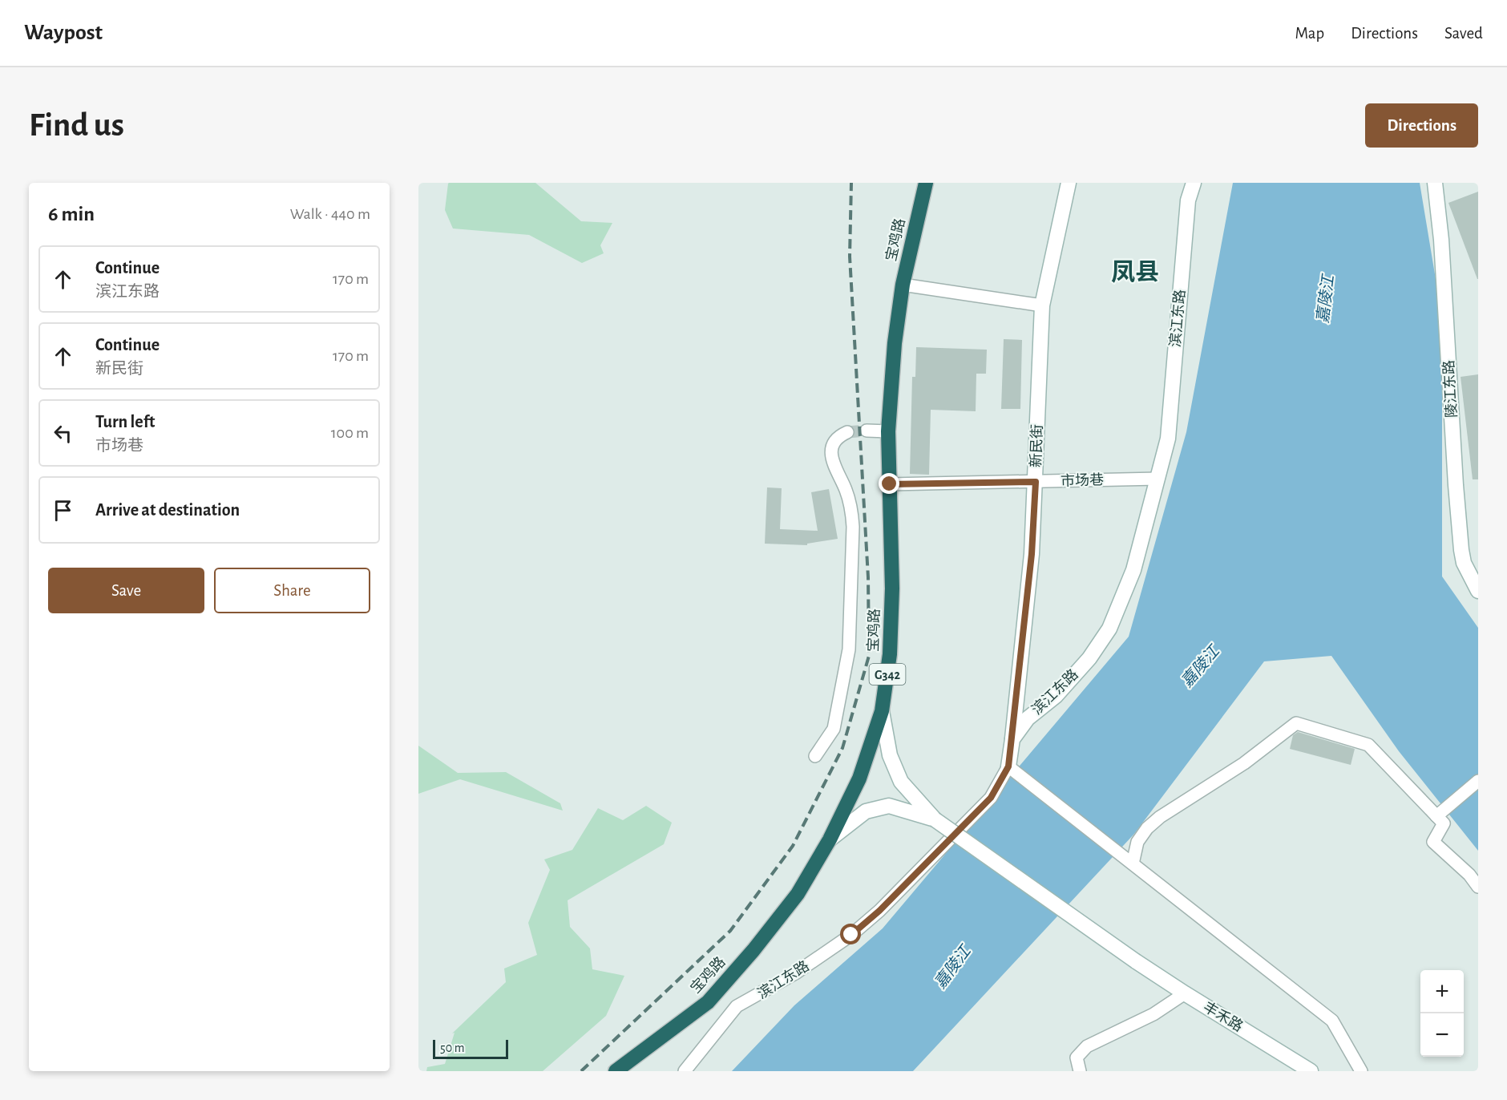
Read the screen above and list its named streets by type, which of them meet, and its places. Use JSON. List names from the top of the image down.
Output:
{
  "streets": {
    "highway": ["宝鸡路", "G342"],
    "street": [
      "滨江东路",
      "陵江东路",
      "新民街",
      "市场巷",
      "丰禾路"
    ]
  },
  "crossings": [
    ["宝鸡路", "市场巷"],
    ["滨江东路", "新民街"],
    ["滨江东路", "市场巷"],
    ["新民街", "市场巷"]
  ],
  "districts": ["凤县"],
  "water": ["嘉陵江"],
  "scale_bar": "50 m",
  "page": {
    "header": "Waypost",
    "nav": ["Map", "Directions", "Saved"],
    "buttons": [
      "Directions",
      ["Save", "Share"]
    ],
    "title": "Find us",
    "heading": ["6 min", "Walk · 440 m"],
    "list": [
      ["Continue", "滨江东路", "170 m"],
      ["Continue", "新民街", "170 m"],
      ["Turn left", "市场巷", "100 m"],
      "Arrive at destination"
    ],
    "map_buttons": ["+", "−"],
    "scale": "50 m"
  }
}
